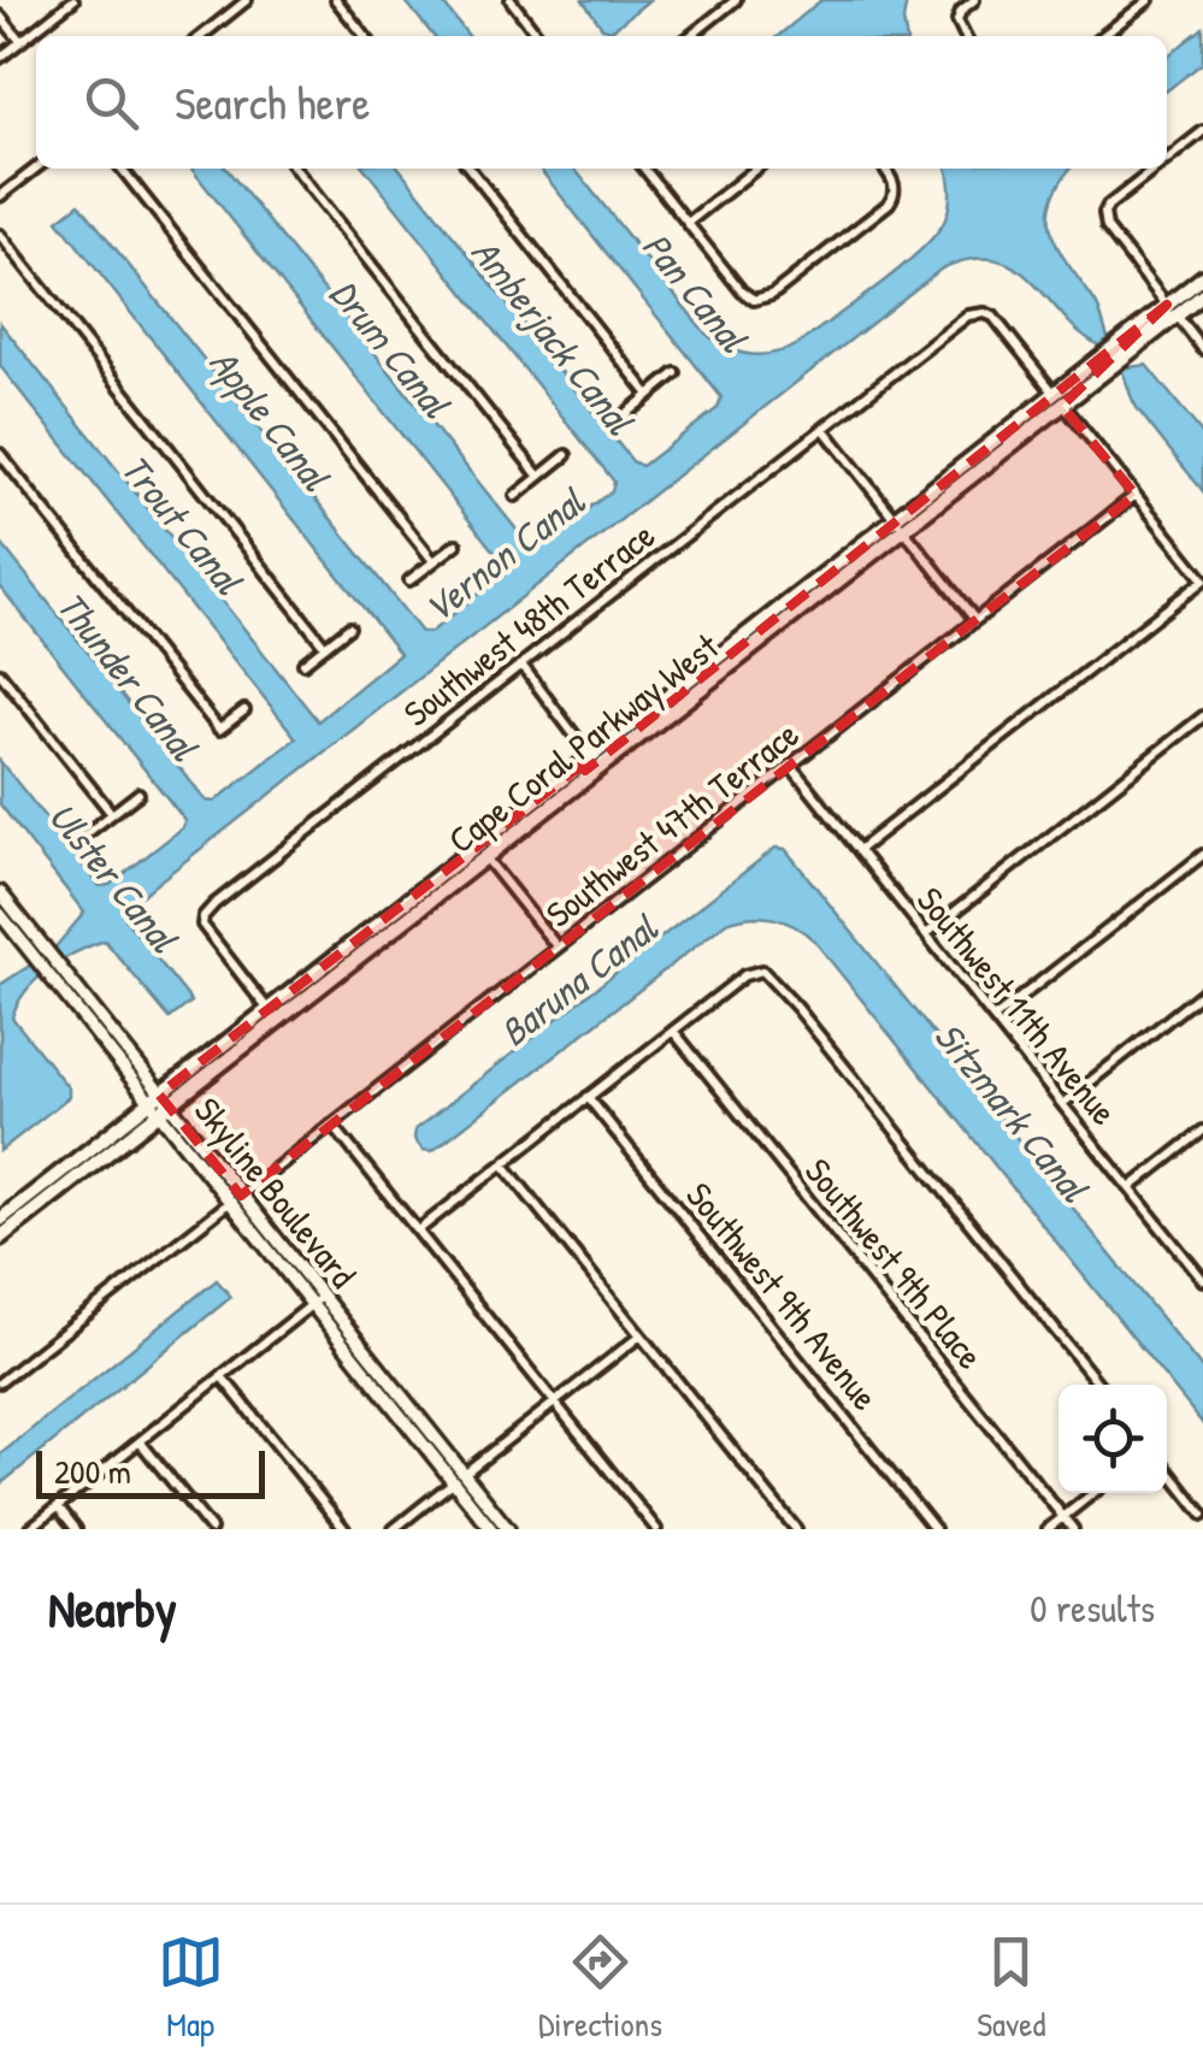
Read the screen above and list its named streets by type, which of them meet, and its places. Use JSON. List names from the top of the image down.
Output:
{
  "streets": {
    "main road": ["Cape Coral Parkway West"],
    "street": [
      "Southwest 48th Terrace",
      "Southwest 47th Terrace",
      "Southwest 11th Avenue",
      "Skyline Boulevard",
      "Southwest 9th Place",
      "Southwest 9th Avenue"
    ]
  },
  "crossings": [
    ["Southwest 48th Terrace", "Cape Coral Parkway West"],
    ["Cape Coral Parkway West", "Skyline Boulevard"],
    ["Southwest 47th Terrace", "Southwest 11th Avenue"],
    ["Southwest 47th Terrace", "Skyline Boulevard"]
  ],
  "water": [
    "Pan Canal",
    "Amberjack Canal",
    "Drum Canal",
    "Apple Canal",
    "Trout Canal",
    "Vernon Canal",
    "Thunder Canal",
    "Ulster Canal",
    "Baruna Canal",
    "Sitzmark Canal"
  ],
  "scale_bar": "200 m",
  "page": {
    "search": "Search here",
    "scale": "200 m",
    "heading": ["Nearby", "0 results"],
    "nav": ["Map", "Directions", "Saved"]
  }
}
